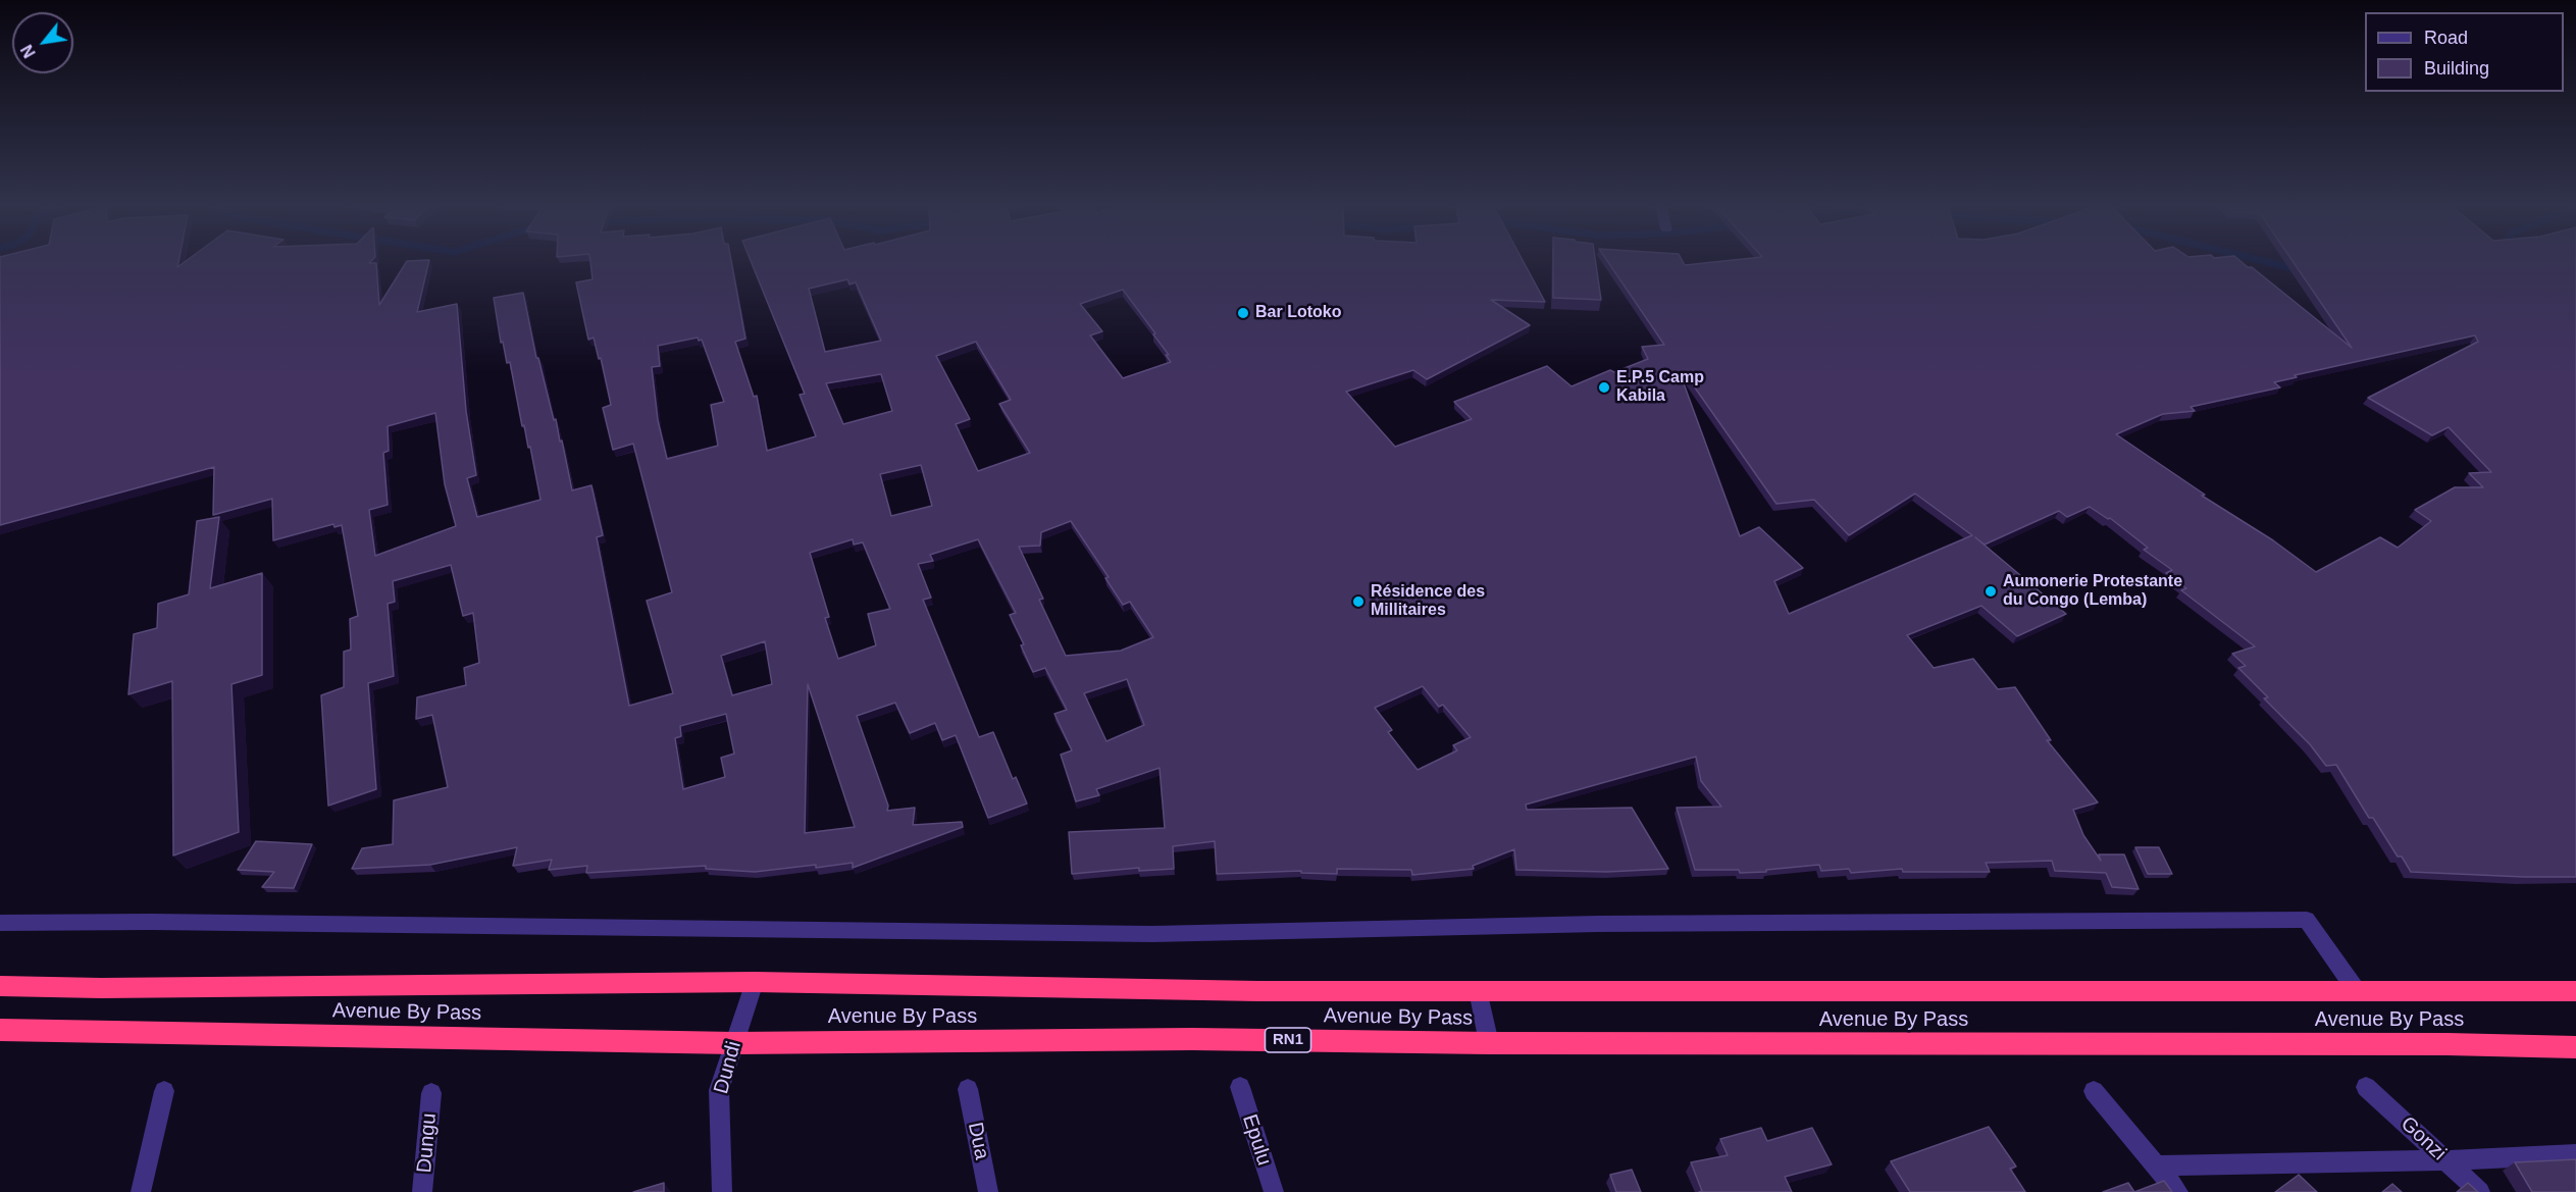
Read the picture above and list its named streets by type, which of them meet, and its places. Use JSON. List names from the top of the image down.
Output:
{
  "streets": {
    "highway": ["Avenue By Pass", "RN1"],
    "street": [
      "Dundi",
      "Gonzi",
      "Epulu",
      "Dua",
      "Dungu"
    ]
  },
  "crossings": [
    ["Avenue By Pass", "Dundi"]
  ],
  "places": [
    "Bar Lotoko",
    "E.P.5 Camp Kabila",
    "Aumonerie Protestante du Congo (Lemba)",
    "Résidence des Millitaires"
  ],
  "legend": ["Road", "Building"],
  "north": "bottom left"
}
